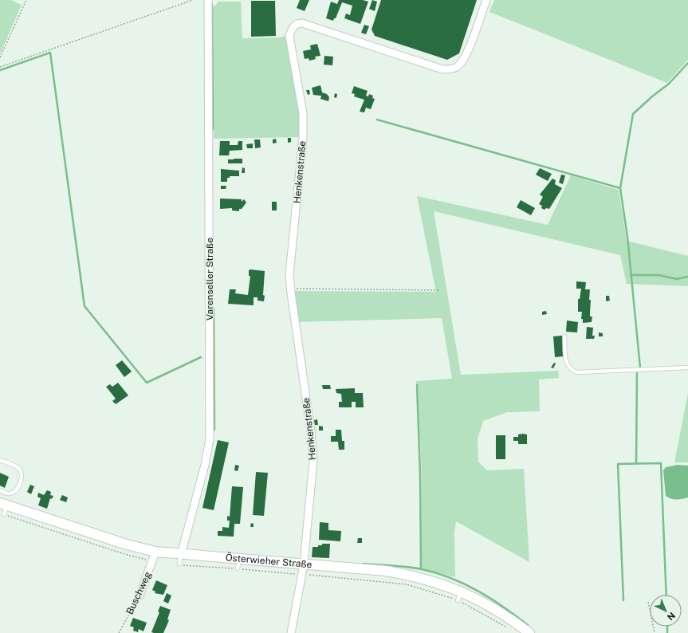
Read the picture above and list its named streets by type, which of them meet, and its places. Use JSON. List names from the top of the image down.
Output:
{
  "streets": {
    "street": [
      "Henkenstraße",
      "Varenseller Straße",
      "Österwieher Straße",
      "Buschweg"
    ]
  },
  "crossings": [
    ["Henkenstraße", "Österwieher Straße"],
    ["Varenseller Straße", "Österwieher Straße"],
    ["Österwieher Straße", "Buschweg"]
  ],
  "north": "bottom right"
}
